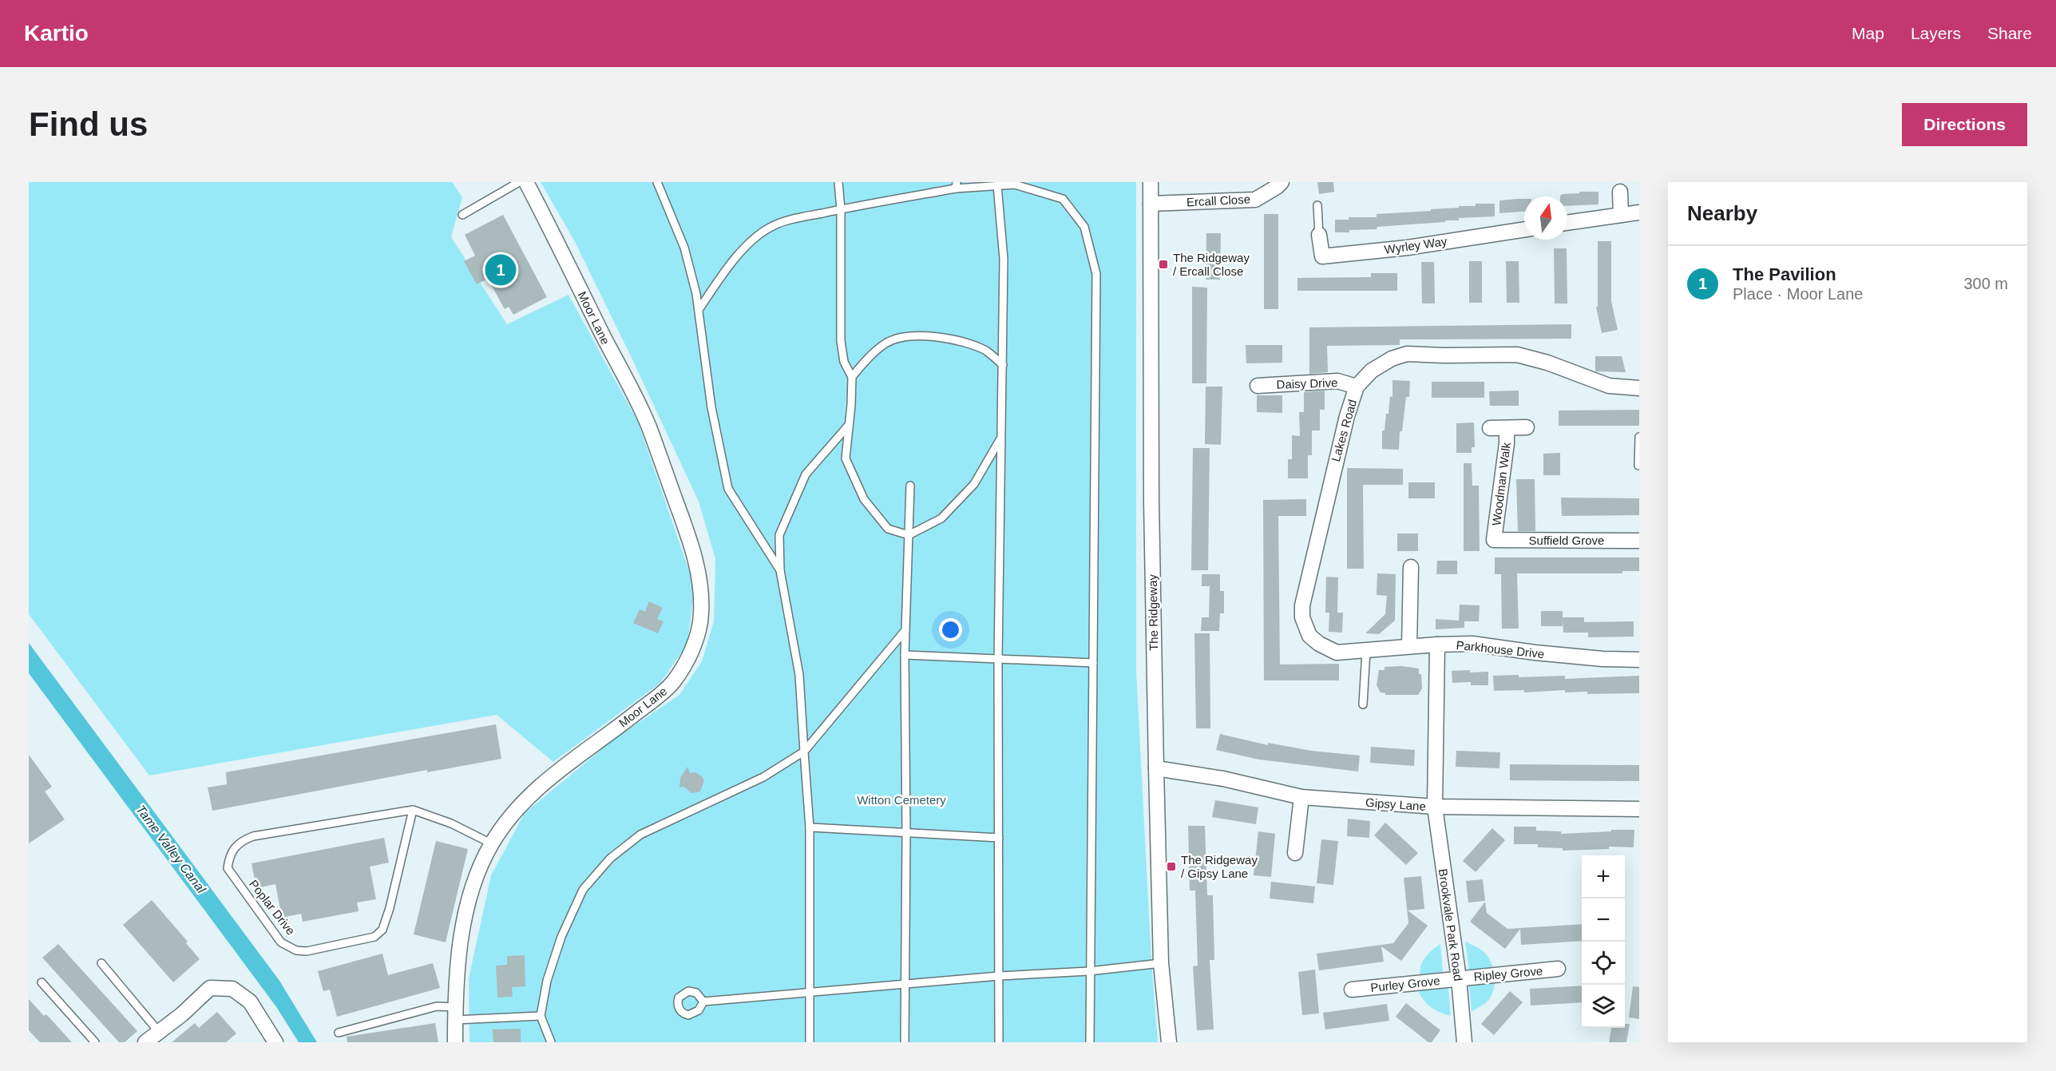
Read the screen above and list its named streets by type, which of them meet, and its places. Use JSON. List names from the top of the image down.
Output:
{
  "streets": {
    "street": [
      "Ercall Close",
      "Wyrley Way",
      "Moor Lane",
      "Daisy Drive",
      "Lakes Road",
      "Woodman Walk",
      "Suffield Grove",
      "The Ridgeway",
      "Parkhouse Drive",
      "Gipsy Lane",
      "Brookvale Park Road",
      "Ripley Grove",
      "Purley Grove"
    ],
    "lane": ["Poplar Drive"]
  },
  "crossings": [
    ["Ercall Close", "The Ridgeway"],
    ["Moor Lane", "Poplar Drive"],
    ["Daisy Drive", "Lakes Road"],
    ["Lakes Road", "Parkhouse Drive"],
    ["Woodman Walk", "Suffield Grove"],
    ["The Ridgeway", "Gipsy Lane"],
    ["Gipsy Lane", "Brookvale Park Road"],
    ["Brookvale Park Road", "Ripley Grove"],
    ["Brookvale Park Road", "Purley Grove"],
    ["Ripley Grove", "Purley Grove"]
  ],
  "water": ["Tame Valley Canal"],
  "parks": ["Witton Cemetery"],
  "places": {
    "transit": ["The Ridgeway / Ercall Close", "The Ridgeway / Gipsy Lane"]
  },
  "north": "top",
  "page": {
    "header": "Kartio",
    "nav": ["Map", "Layers", "Share"],
    "buttons": "Directions",
    "title": "Find us",
    "heading": "Nearby",
    "list": [
      {
        "mark": "1",
        "name": "The Pavilion",
        "note": "Place · Moor Lane",
        "value": "300 m"
      }
    ],
    "pins": "1",
    "map_buttons": ["+", "−"]
  }
}
